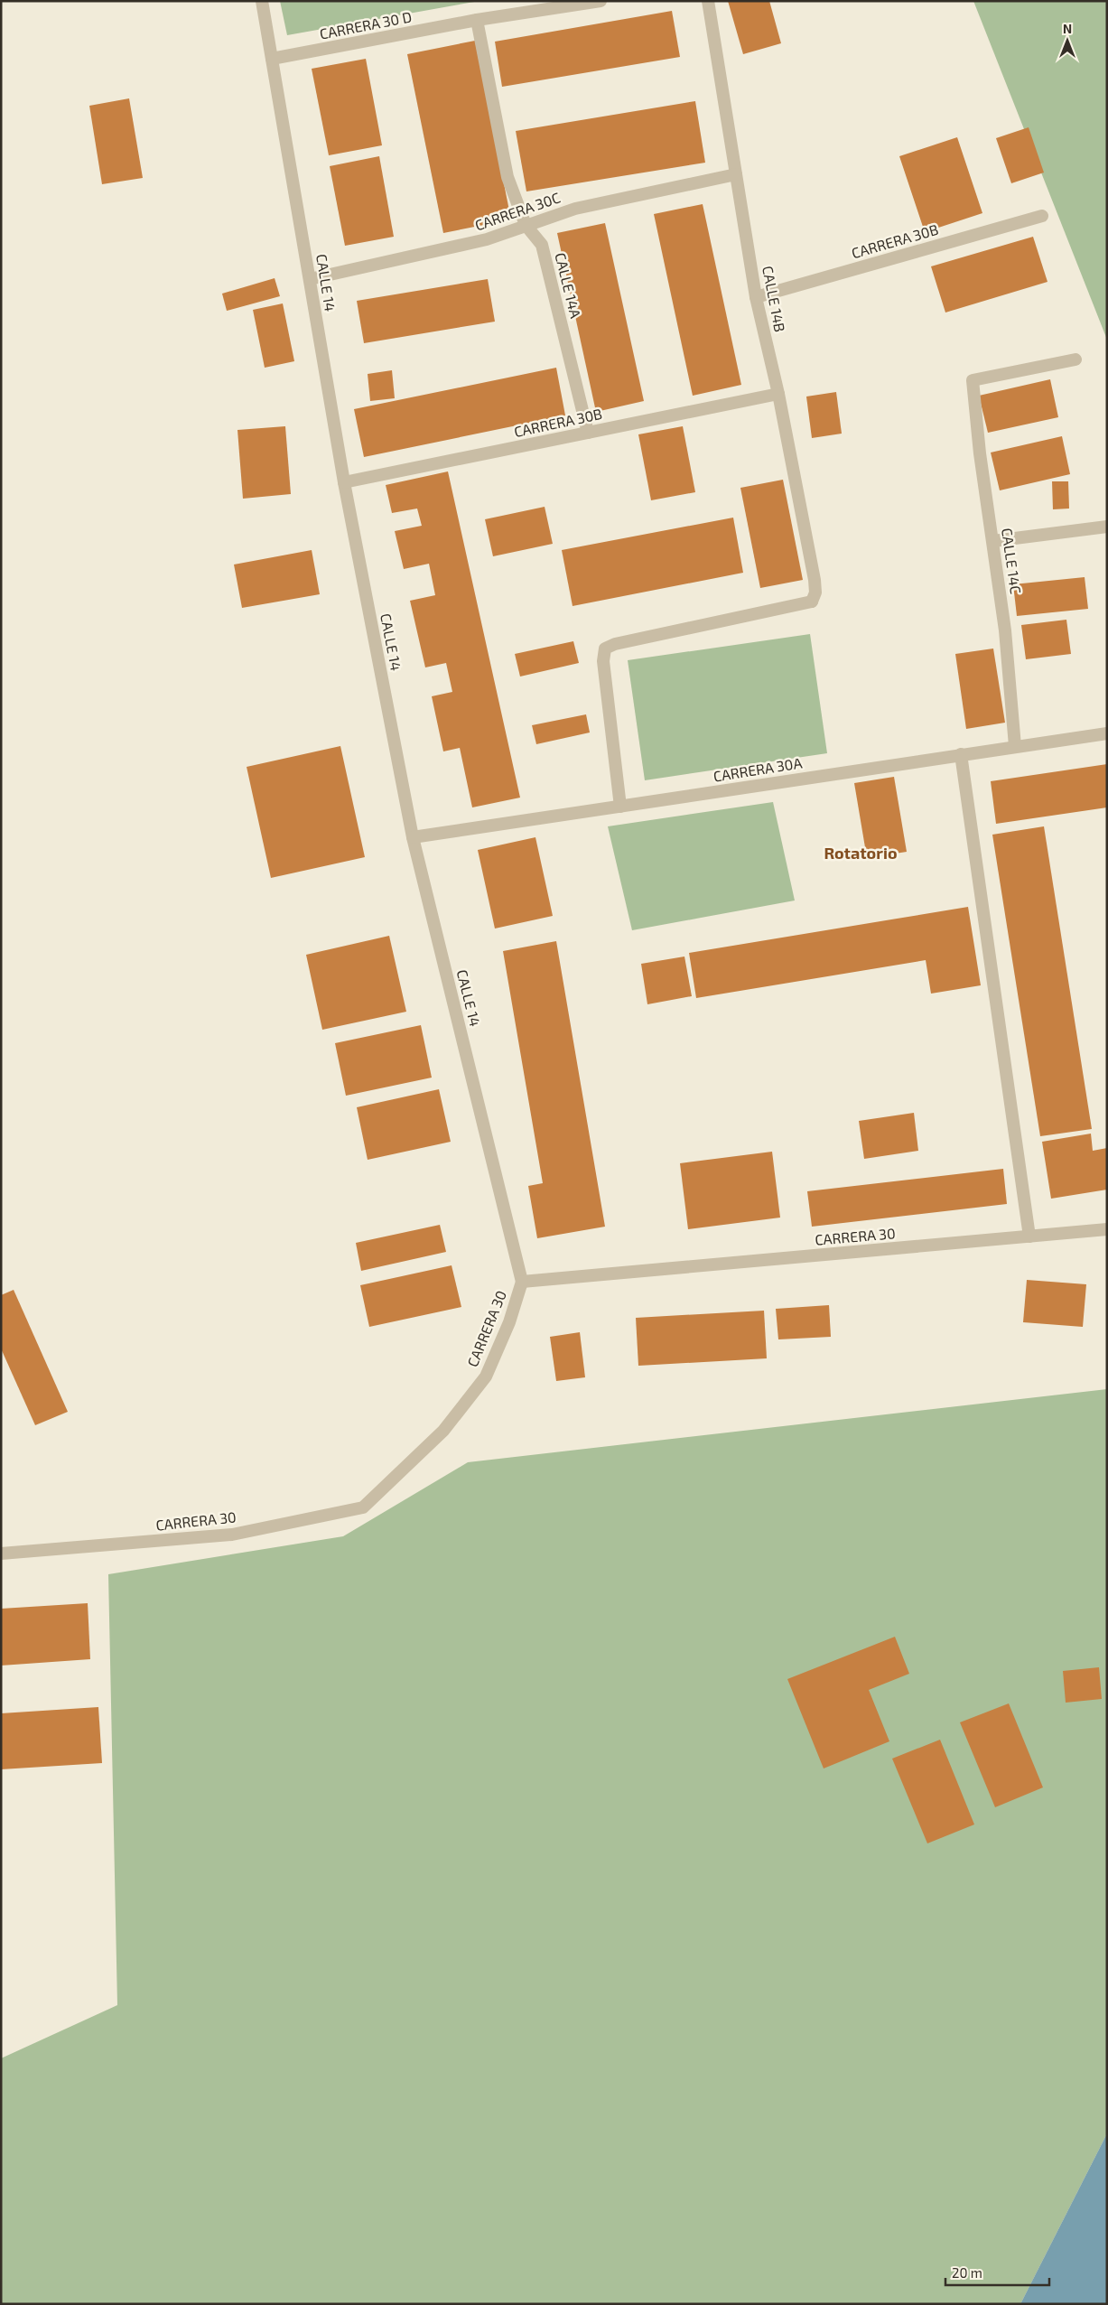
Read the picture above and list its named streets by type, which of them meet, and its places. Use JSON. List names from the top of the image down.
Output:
{
  "streets": {
    "street": [
      "CARRERA 30 D",
      "CARRERA 30C",
      "CARRERA 30B",
      "CALLE 14",
      "CALLE 14A",
      "CALLE 14B",
      "CALLE 14C",
      "CARRERA 30A",
      "CARRERA 30"
    ]
  },
  "crossings": [
    ["CARRERA 30 D", "CALLE 14"],
    ["CARRERA 30 D", "CALLE 14A"],
    ["CARRERA 30C", "CALLE 14"],
    ["CARRERA 30C", "CALLE 14A"],
    ["CARRERA 30C", "CALLE 14B"],
    ["CARRERA 30B", "CALLE 14"],
    ["CARRERA 30B", "CALLE 14A"],
    ["CARRERA 30B", "CALLE 14B"],
    ["CALLE 14", "CARRERA 30A"],
    ["CALLE 14", "CARRERA 30"],
    ["CALLE 14B", "CARRERA 30A"],
    ["CALLE 14C", "CARRERA 30A"]
  ],
  "districts": ["Rotatorio"],
  "scale_bar": "20 m",
  "north": "top"
}
